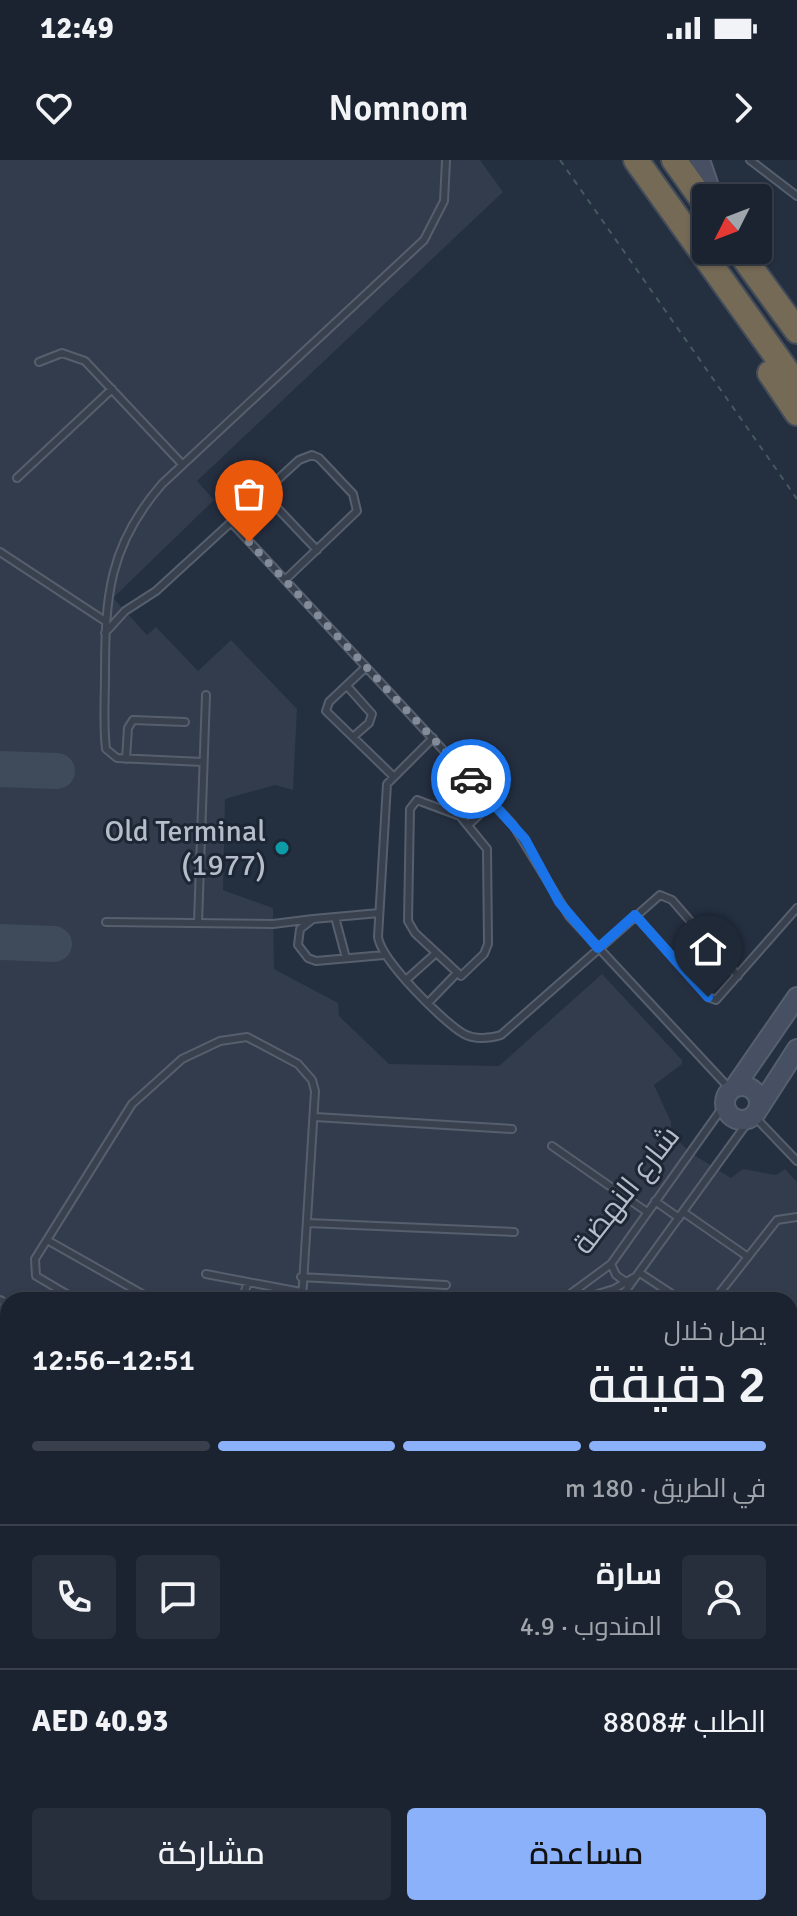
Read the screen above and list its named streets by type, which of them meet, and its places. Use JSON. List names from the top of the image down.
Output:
{
  "streets": {
    "main road": ["شارع النهضة"]
  },
  "places": ["Old Terminal (1977)"],
  "north": "bottom left",
  "page": {
    "status": "12:49",
    "header": "Nomnom",
    "heading": ["2 دقيقة", "يصل خلال", "12:51–12:56"],
    "panel": [
      "سارة",
      "المندوب · 4.9",
      "الطلب #8808",
      "AED 40.93"
    ],
    "bar": "في الطريق · 180 m",
    "buttons": ["مساعدة", "مشاركة"]
  }
}
